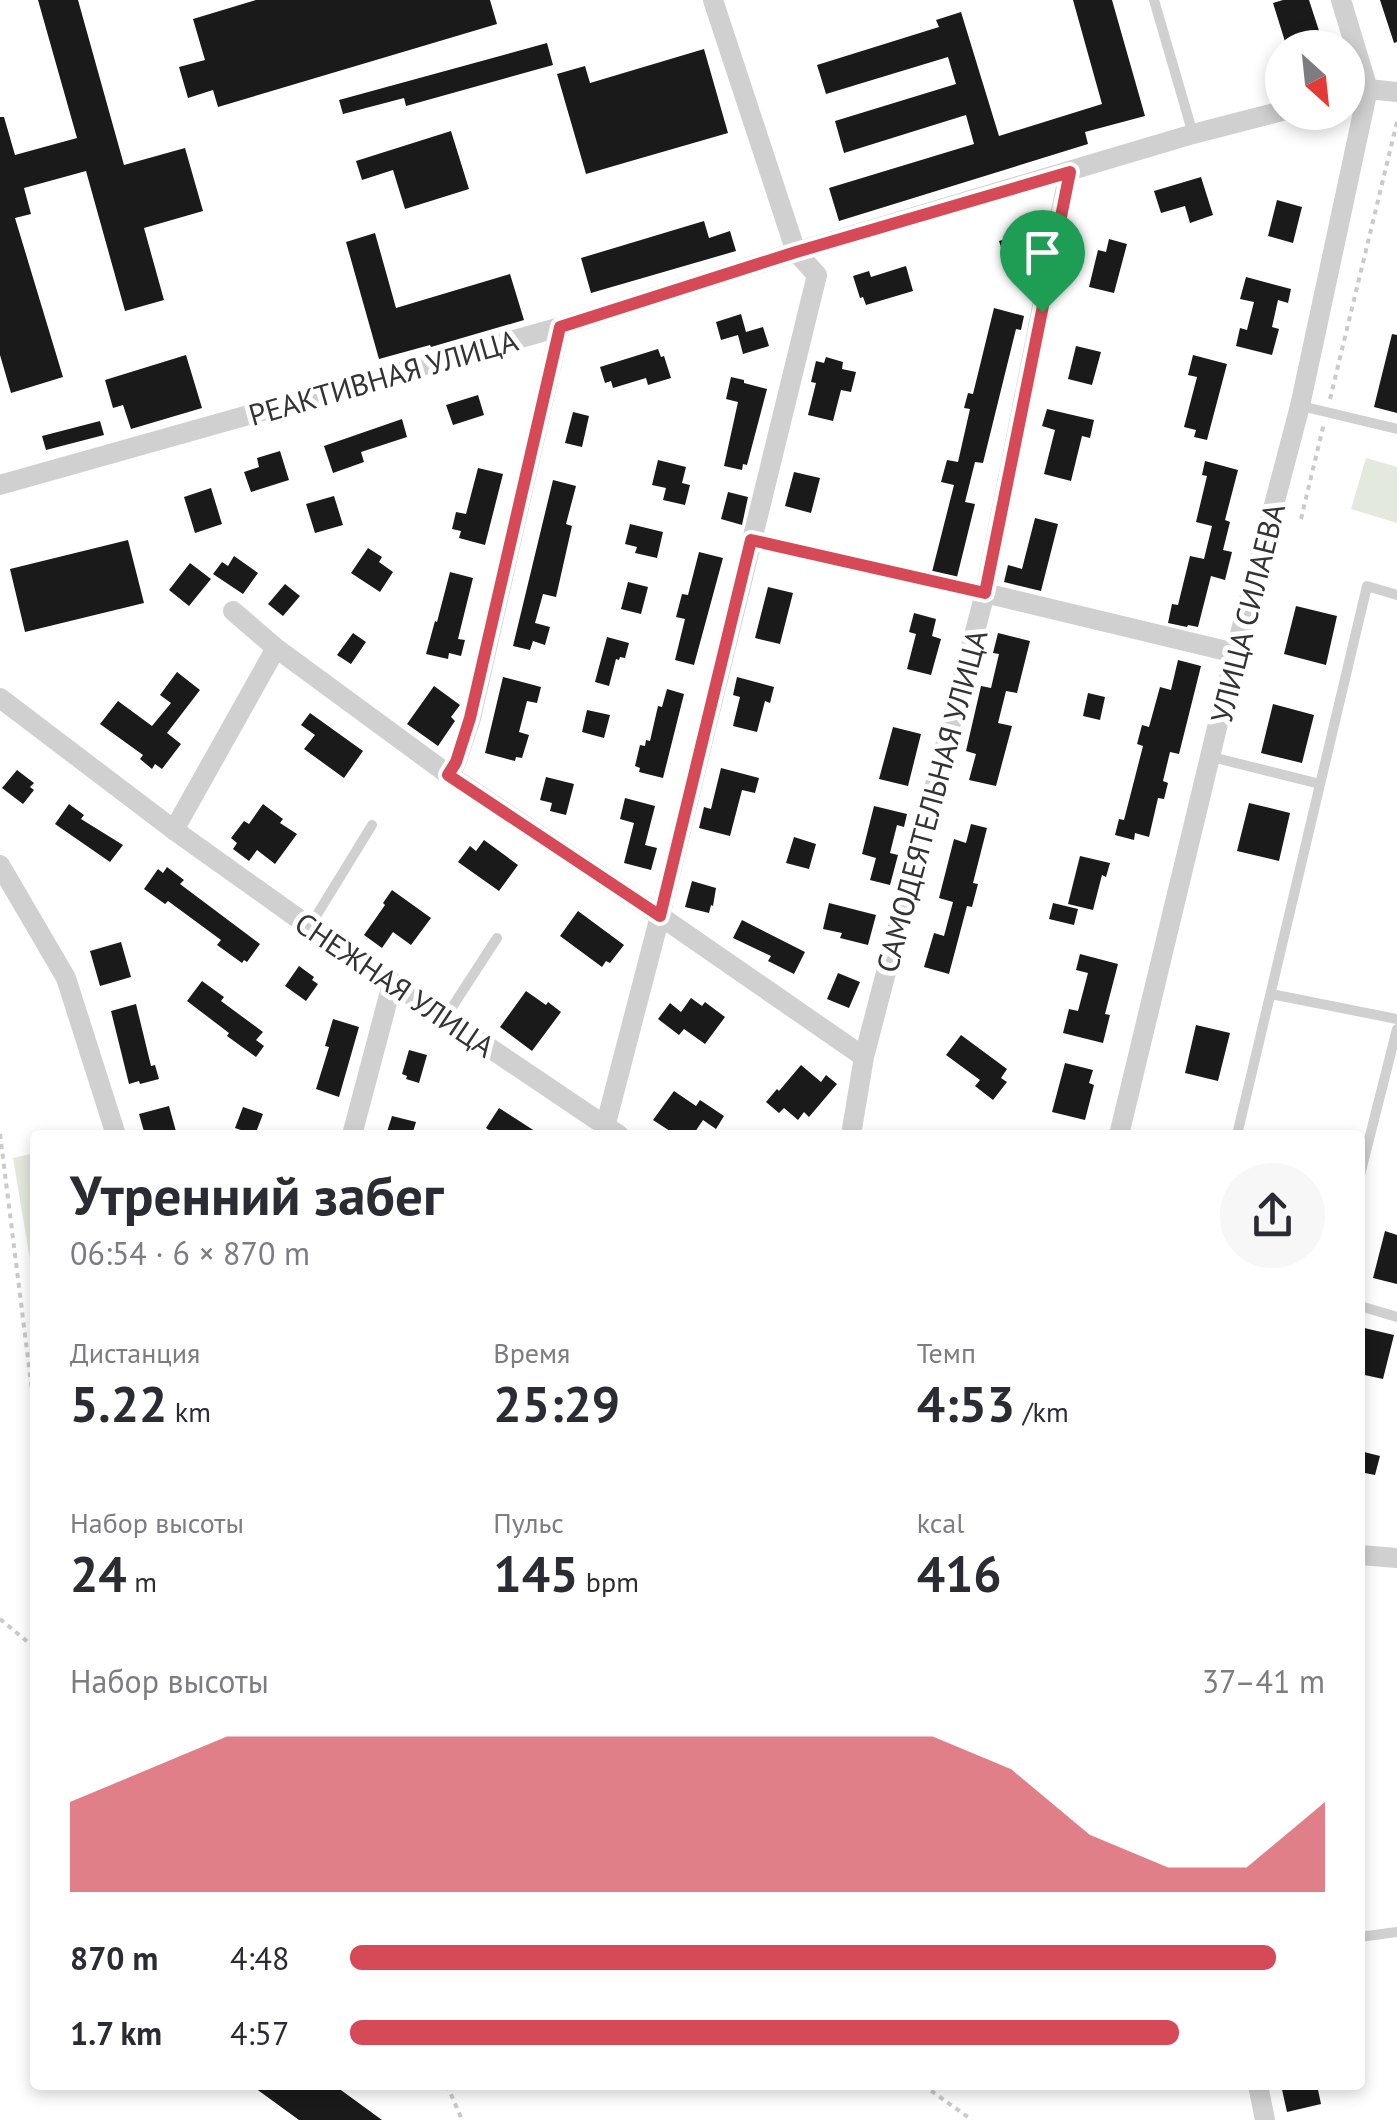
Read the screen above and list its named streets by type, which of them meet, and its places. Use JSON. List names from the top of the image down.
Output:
{
  "streets": {
    "street": [
      "РЕАКТИВНАЯ УЛИЦА",
      "УЛИЦА СИЛАЕВА",
      "САМОДЕЯТЕЛЬНАЯ УЛИЦА",
      "СНЕЖНАЯ УЛИЦА"
    ]
  },
  "crossings": [
    ["РЕАКТИВНАЯ УЛИЦА", "САМОДЕЯТЕЛЬНАЯ УЛИЦА"]
  ],
  "north": "bottom right",
  "page": {
    "heading": ["Утренний забег", "06:54 · 6 × 870 m"],
    "stats": [
      ["Дистанция", "5.22 km"],
      ["Время", "25:29"],
      ["Темп", "4:53 /km"],
      ["Набор высоты", "24 m"],
      ["Пульс", "145 bpm"],
      ["kcal", "416"]
    ],
    "chart": ["Набор высоты", "37–41 m"],
    "list": [
      {
        "name": "870 m",
        "note": "4:48"
      },
      {
        "name": "1.7 km",
        "note": "4:57"
      }
    ]
  }
}
